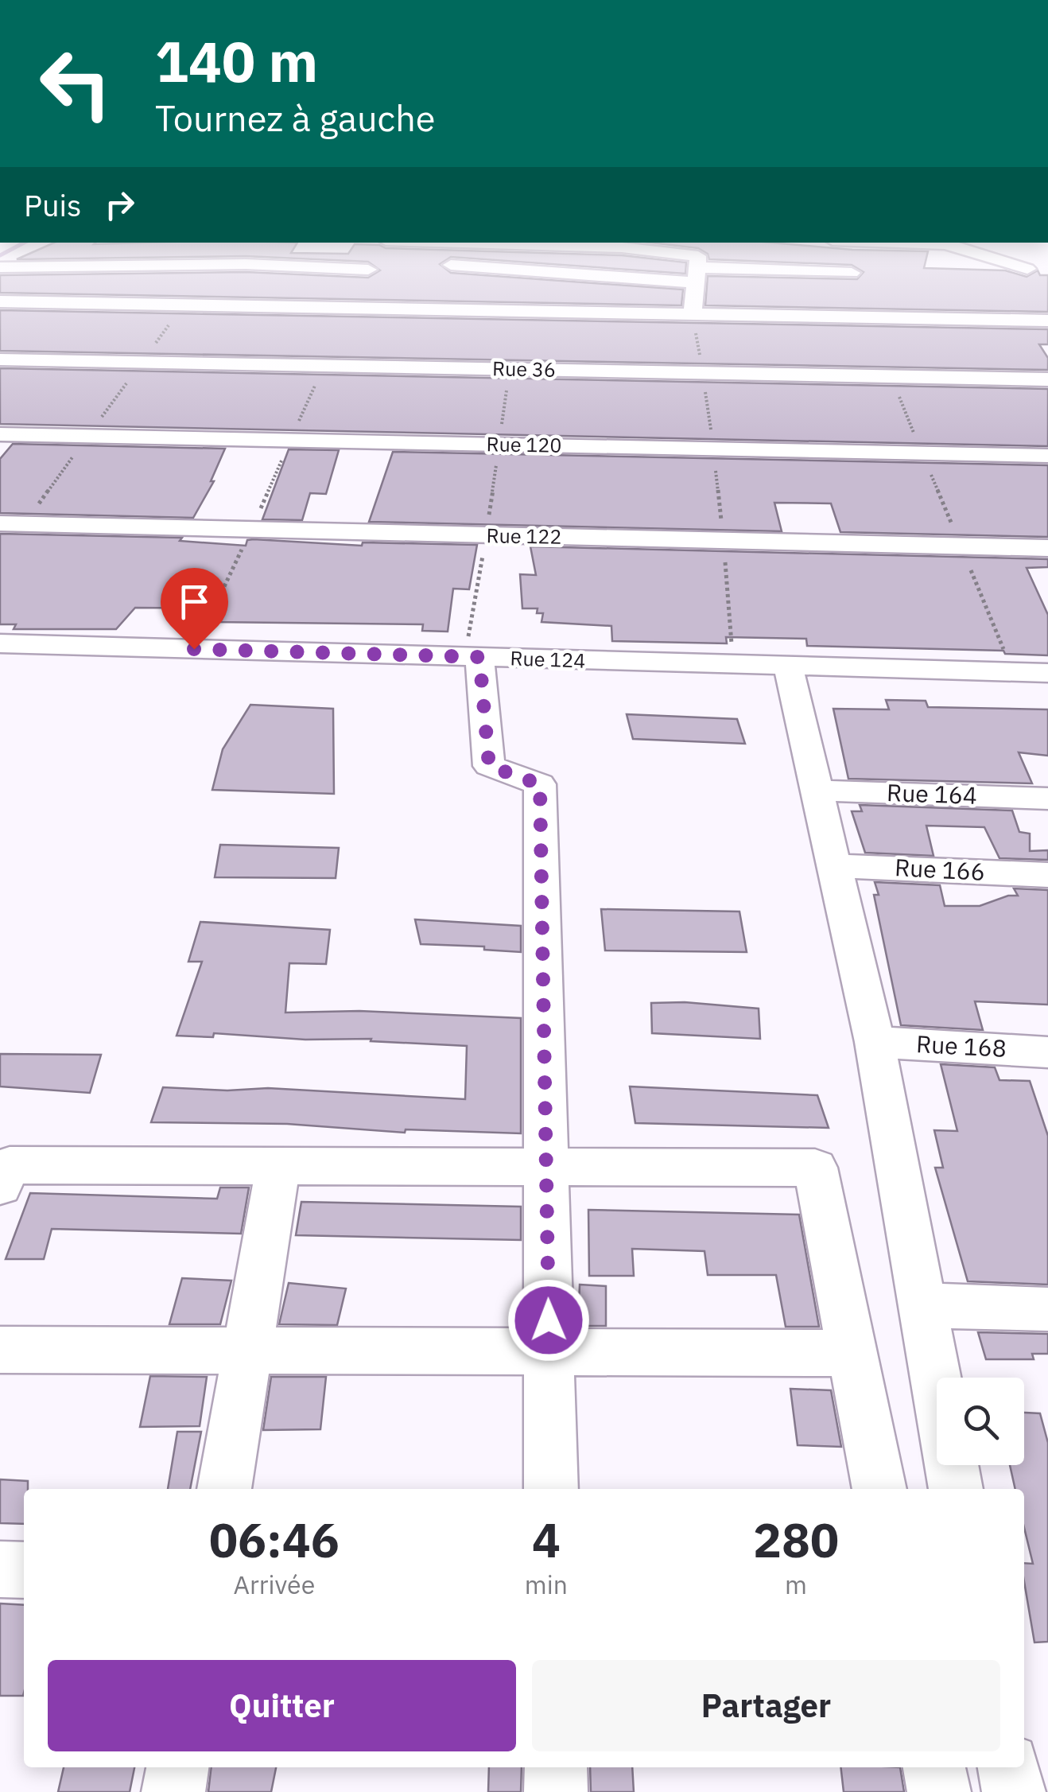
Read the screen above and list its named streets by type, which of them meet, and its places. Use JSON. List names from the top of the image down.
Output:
{
  "streets": {
    "street": [
      "Rue 36",
      "Rue 120",
      "Rue 122",
      "Rue 124",
      "Rue 164",
      "Rue 166",
      "Rue 168"
    ]
  },
  "page": {
    "turn": ["140 m", "Tournez à gauche"],
    "then": "Puis",
    "eta": [
      "06:46",
      "Arrivée",
      "4",
      "min",
      "280",
      "m"
    ],
    "buttons": ["Quitter", "Partager"]
  }
}
